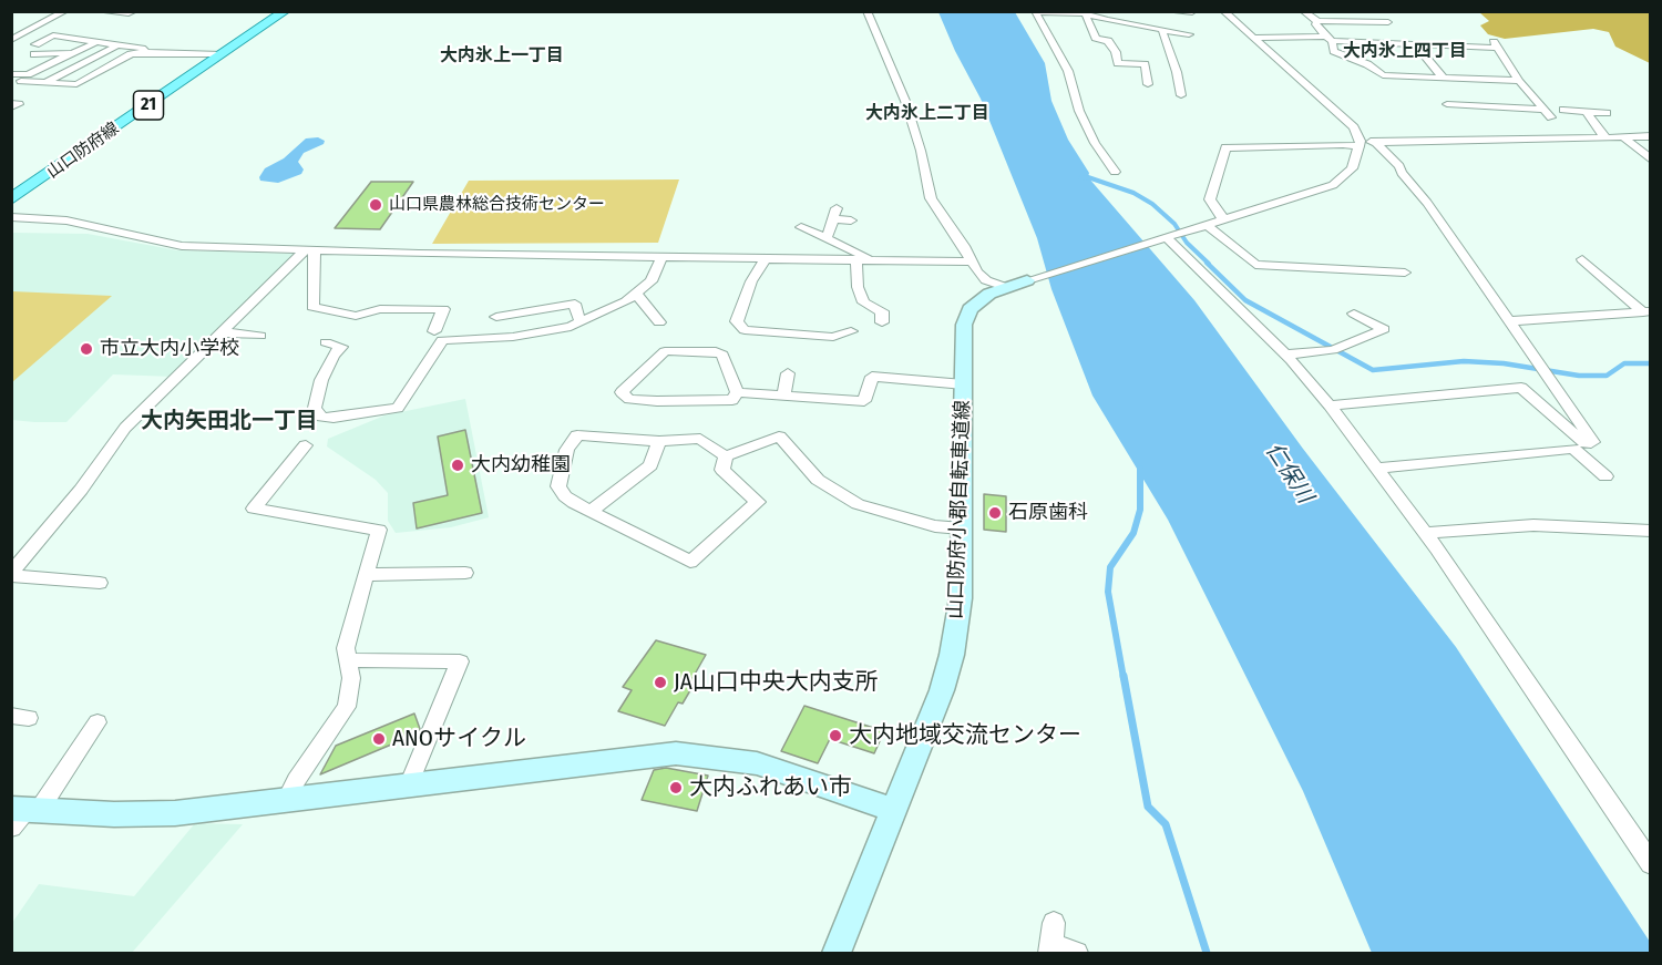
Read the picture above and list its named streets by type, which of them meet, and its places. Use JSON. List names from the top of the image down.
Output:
{
  "streets": {
    "main road": ["21", "山口防府線", "山口防府小郡自転車道線"]
  },
  "districts": [
    "大内氷上四丁目",
    "大内氷上一丁目",
    "大内氷上二丁目",
    "大内矢田北一丁目"
  ],
  "water": ["仁保川"],
  "places": [
    "山口県農林総合技術センター",
    "市立大内小学校",
    "大内幼稚園",
    "石原歯科",
    "JA山口中央大内支所",
    "大内地域交流センター",
    "ANOサイクル",
    "大内ふれあい市"
  ]
}
